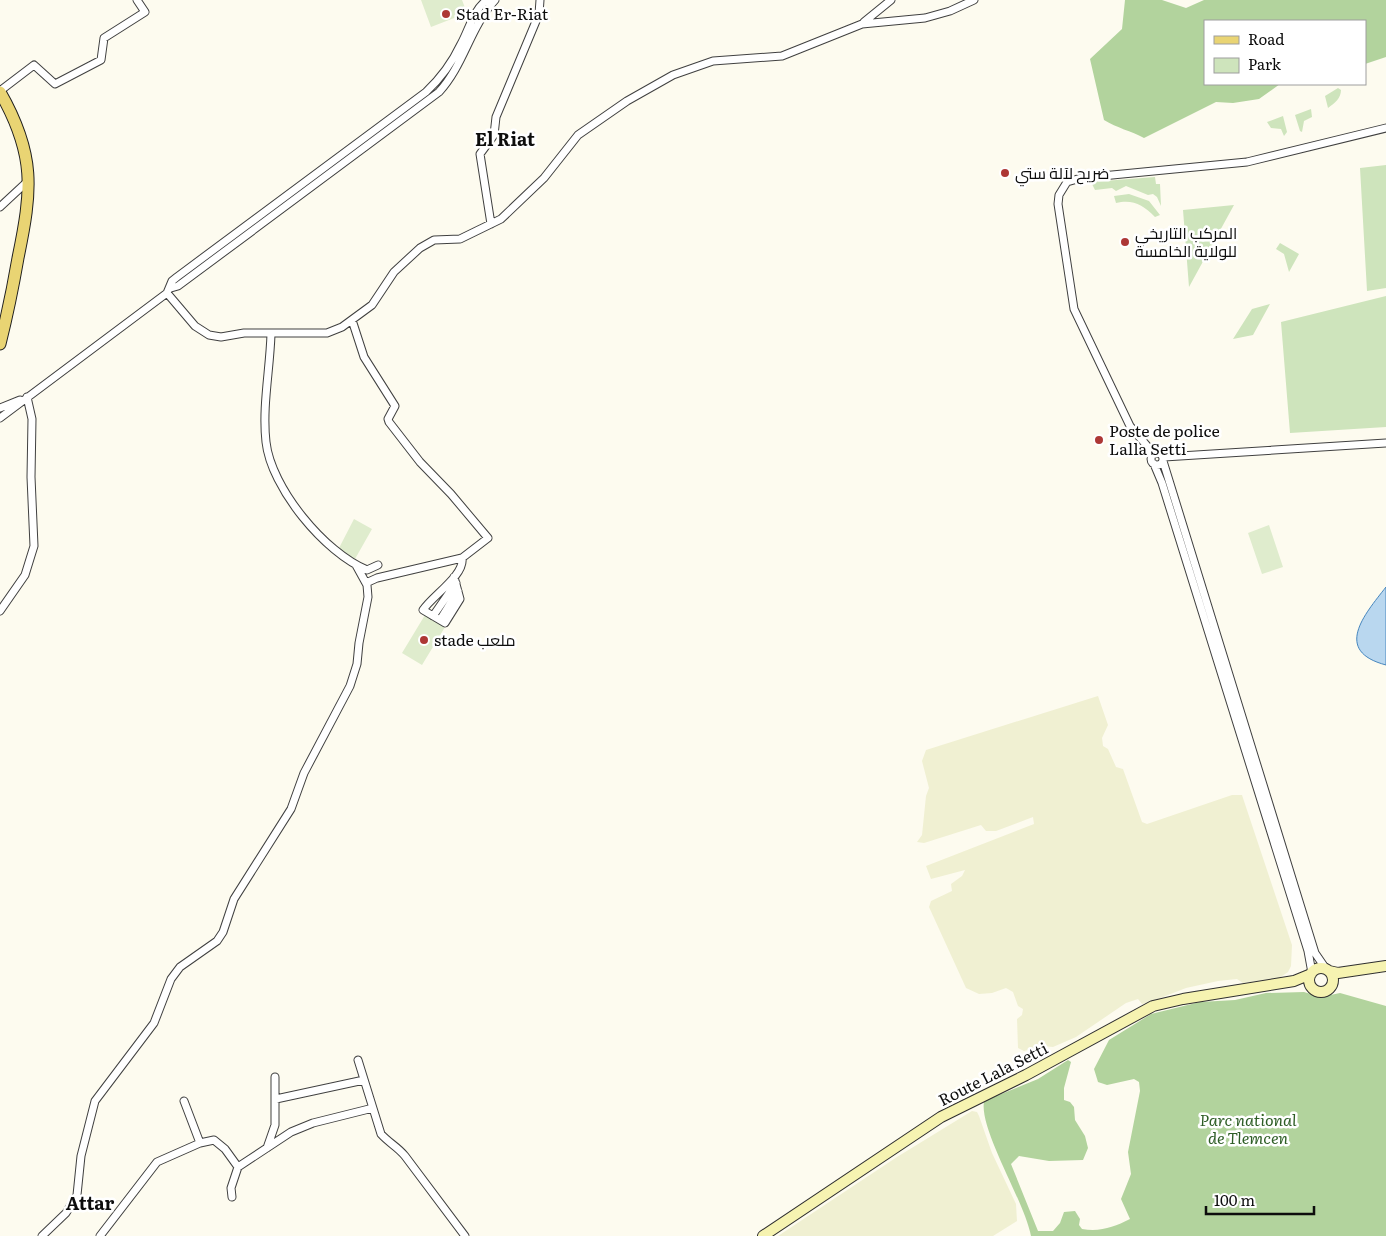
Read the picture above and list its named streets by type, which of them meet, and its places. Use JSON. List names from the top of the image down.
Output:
{
  "streets": {
    "main road": ["Route Lala Setti"]
  },
  "districts": ["El Riat", "Attar"],
  "parks": ["Parc national de Tlemcen"],
  "places": [
    "Stad Er-Riat",
    "ضريح لآلة ستي",
    "المركب التاريخي للولاية الخامسة",
    "Poste de police Lalla Setti",
    "stade ملعب"
  ],
  "legend": ["Road", "Park"],
  "scale_bar": "100 m"
}
